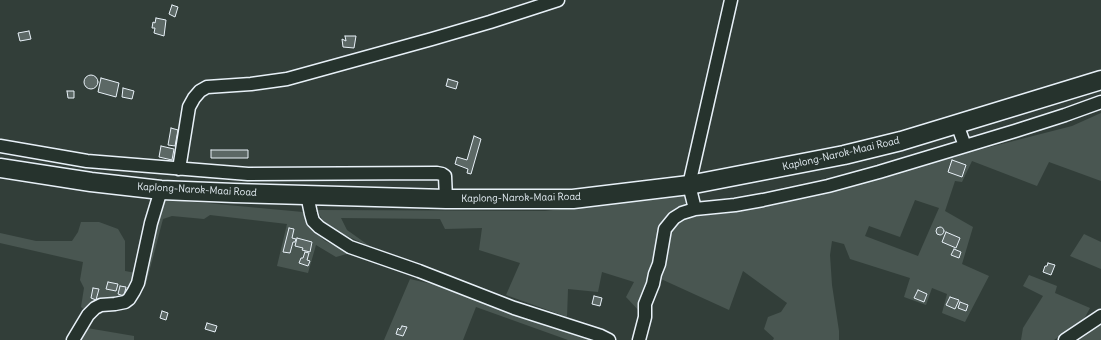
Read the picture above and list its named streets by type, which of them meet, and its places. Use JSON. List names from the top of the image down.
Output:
{
  "streets": {
    "highway": ["Kaplong-Narok-Maai Road"]
  }
}
